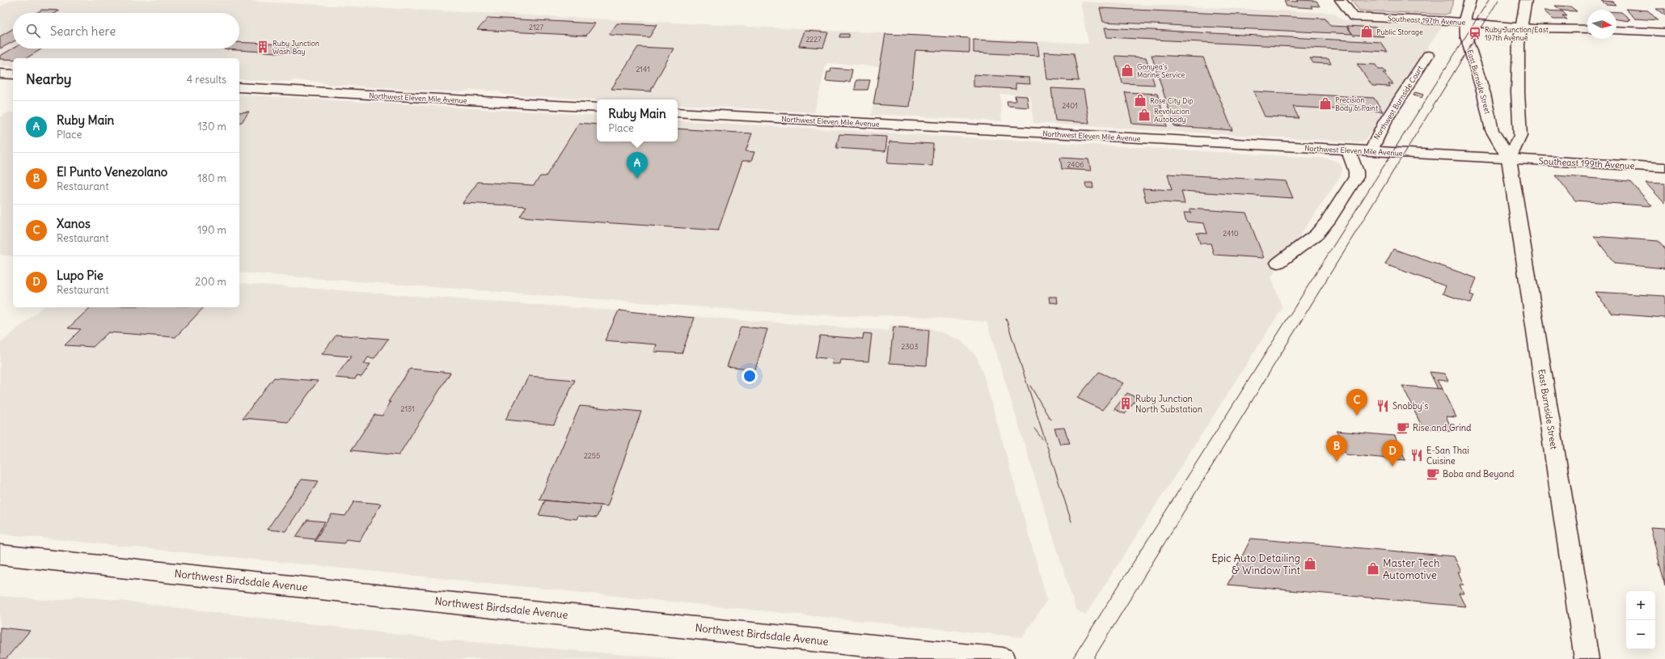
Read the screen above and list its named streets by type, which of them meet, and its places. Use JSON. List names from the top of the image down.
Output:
{
  "streets": {
    "street": [
      "Southeast 197th Avenue",
      "East Burnside Street",
      "Northwest Eleven Mile Avenue",
      "Northwest Burnside Court",
      "Southeast 199th Avenue",
      "Northwest Birdsdale Avenue"
    ]
  },
  "crossings": [
    ["Southeast 197th Avenue", "East Burnside Street"],
    ["East Burnside Street", "Northwest Eleven Mile Avenue"],
    ["East Burnside Street", "Southeast 199th Avenue"],
    ["Northwest Eleven Mile Avenue", "Northwest Burnside Court"],
    ["Northwest Eleven Mile Avenue", "Southeast 199th Avenue"]
  ],
  "places": {
    "shop": [
      "Public Storage",
      "Gonyea's Marine Service",
      "Rose City Dip",
      "Precision Body & Paint",
      "Revolucion Autobody",
      "Epic Auto Detailing & Window Tint",
      "Master Tech Automotive"
    ],
    "station": ["Ruby Junction/East 197th Avenue"],
    "building": ["Ruby Junction Wash Bay", "Ruby Junction North Substation"],
    "restaurant": ["Snobby's", "E-San Thai Cuisine"],
    "cafe": ["Rise and Grind", "Boba and Beyond"]
  },
  "house_numbers": [
    "2127",
    "2227",
    "2141",
    "2401",
    "2406",
    "2410",
    "2303",
    "2131",
    "2255"
  ],
  "north": "right",
  "page": {
    "search": "Search here",
    "heading": ["Nearby", "4 results"],
    "popup": ["Ruby Main", "Place"],
    "list": [
      {
        "mark": "A",
        "name": "Ruby Main",
        "note": "Place",
        "value": "130 m"
      },
      {
        "mark": "B",
        "name": "El Punto Venezolano",
        "note": "Restaurant",
        "value": "180 m"
      },
      {
        "mark": "C",
        "name": "Xanos",
        "note": "Restaurant",
        "value": "190 m"
      },
      {
        "mark": "D",
        "name": "Lupo Pie",
        "note": "Restaurant",
        "value": "200 m"
      }
    ],
    "pins": [
      "A",
      "C",
      "B",
      "D"
    ],
    "map_buttons": ["+", "−"]
  }
}
